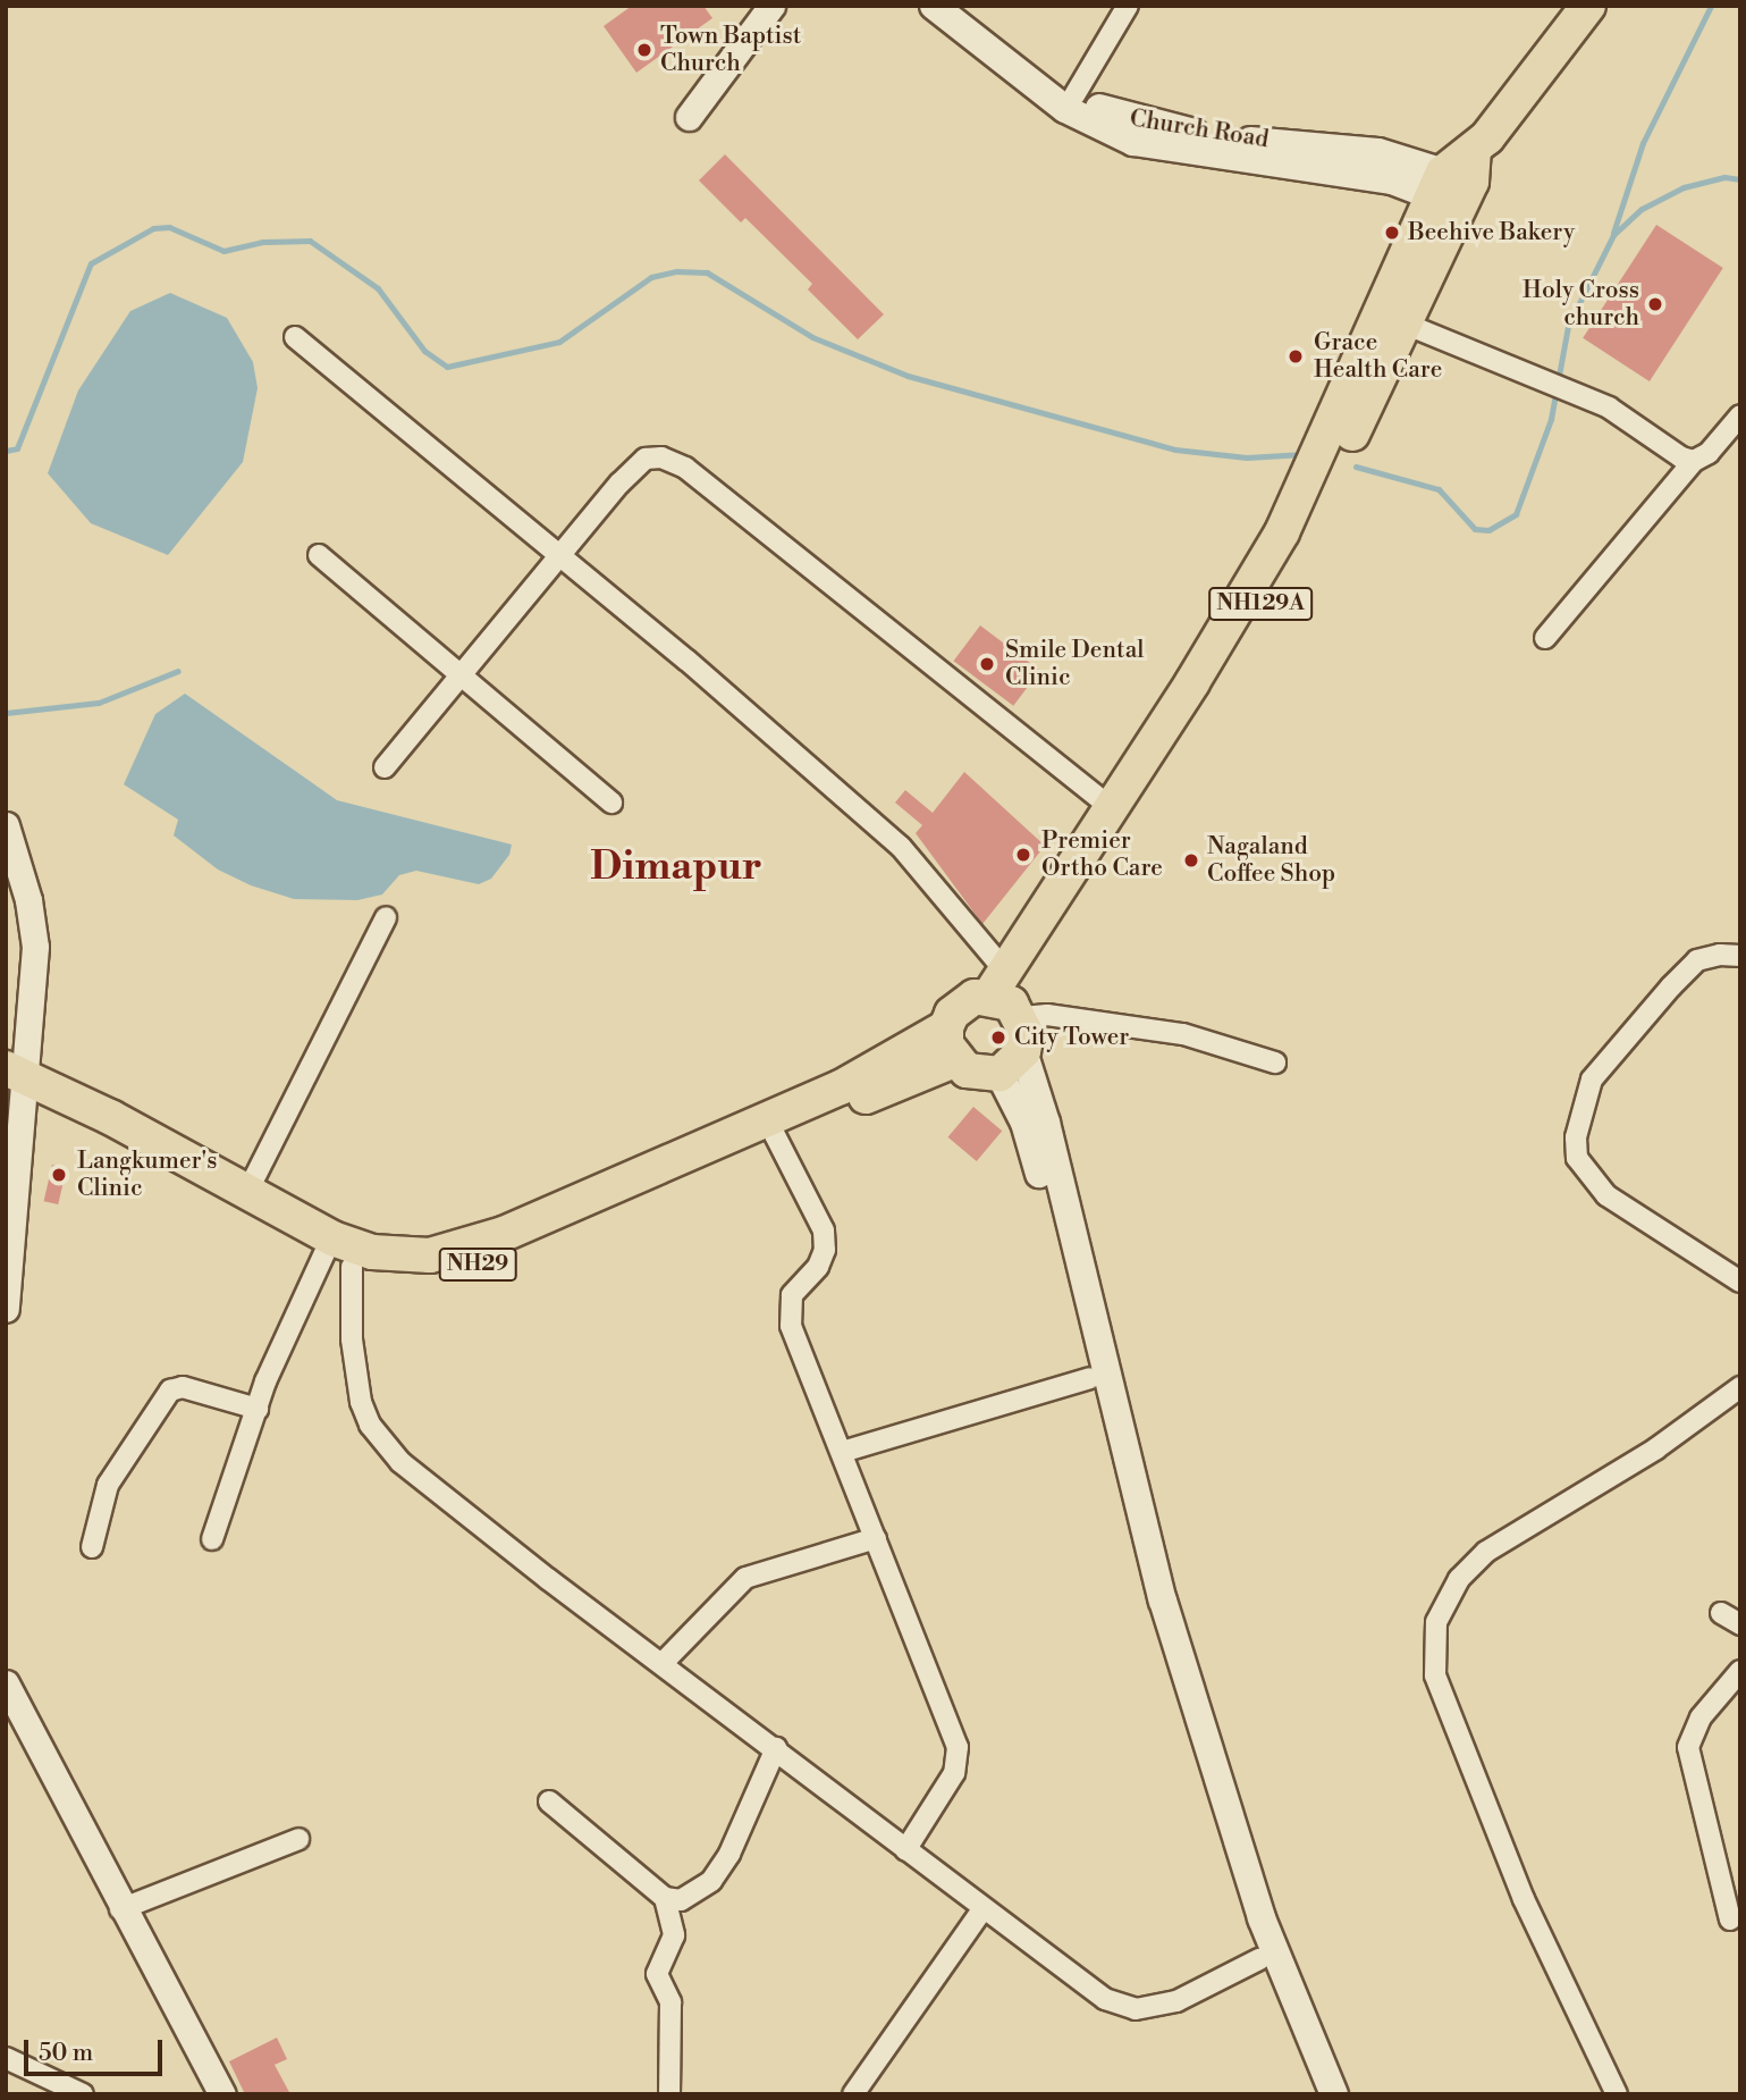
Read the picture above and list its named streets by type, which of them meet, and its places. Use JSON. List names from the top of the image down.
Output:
{
  "streets": {
    "highway": ["NH129A", "NH29"],
    "main road": ["Church Road"]
  },
  "crossings": [
    ["Church Road", "NH129A"],
    ["NH129A", "NH29"]
  ],
  "districts": ["Dimapur"],
  "places": [
    "Town Baptist Church",
    "Beehive Bakery",
    "Holy Cross church",
    "Grace Health Care",
    "Smile Dental Clinic",
    "Premier Ortho Care",
    "Nagaland Coffee Shop",
    "City Tower",
    "Langkumer's Clinic"
  ],
  "scale_bar": "50 m"
}
